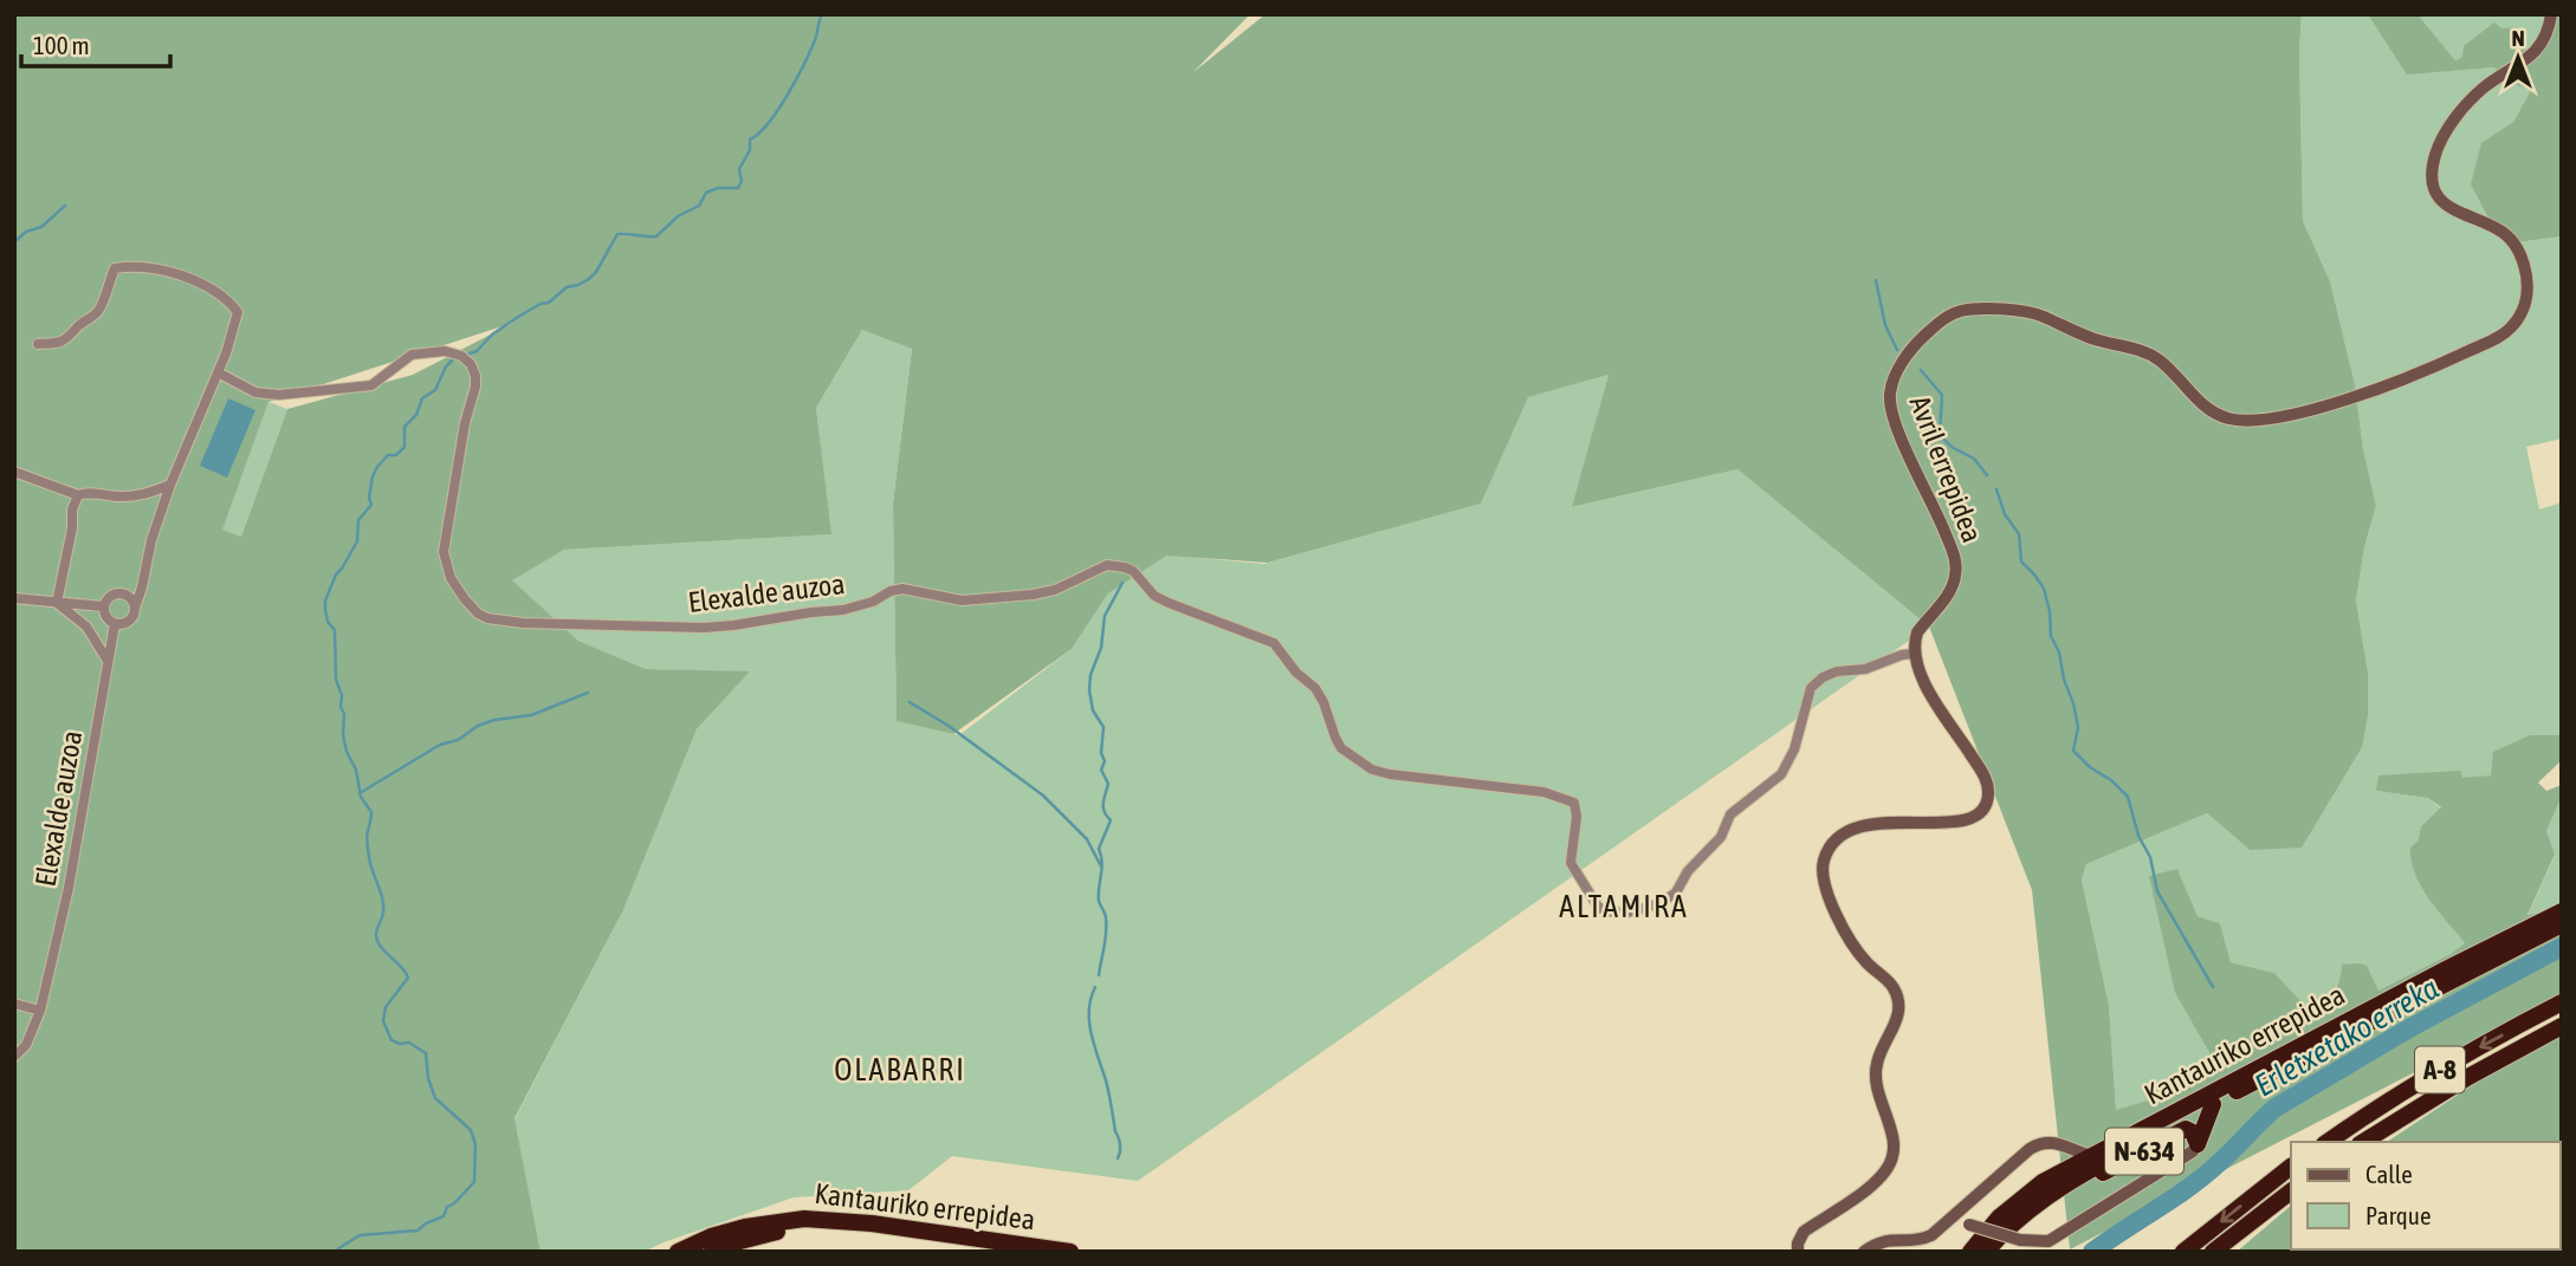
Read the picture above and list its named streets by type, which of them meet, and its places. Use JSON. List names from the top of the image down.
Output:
{
  "streets": {
    "highway": ["Kantauriko errepidea", "A-8", "N-634"],
    "street": ["Avril errepidea", "Elexalde auzoa"]
  },
  "crossings": [
    ["Avril errepidea", "Elexalde auzoa"],
    ["Kantauriko errepidea", "N-634"]
  ],
  "districts": ["ALTAMIRA", "OLABARRI"],
  "water": ["Erletxetako erreka"],
  "legend": ["Calle", "Parque"],
  "scale_bar": "100 m",
  "north": "top"
}
